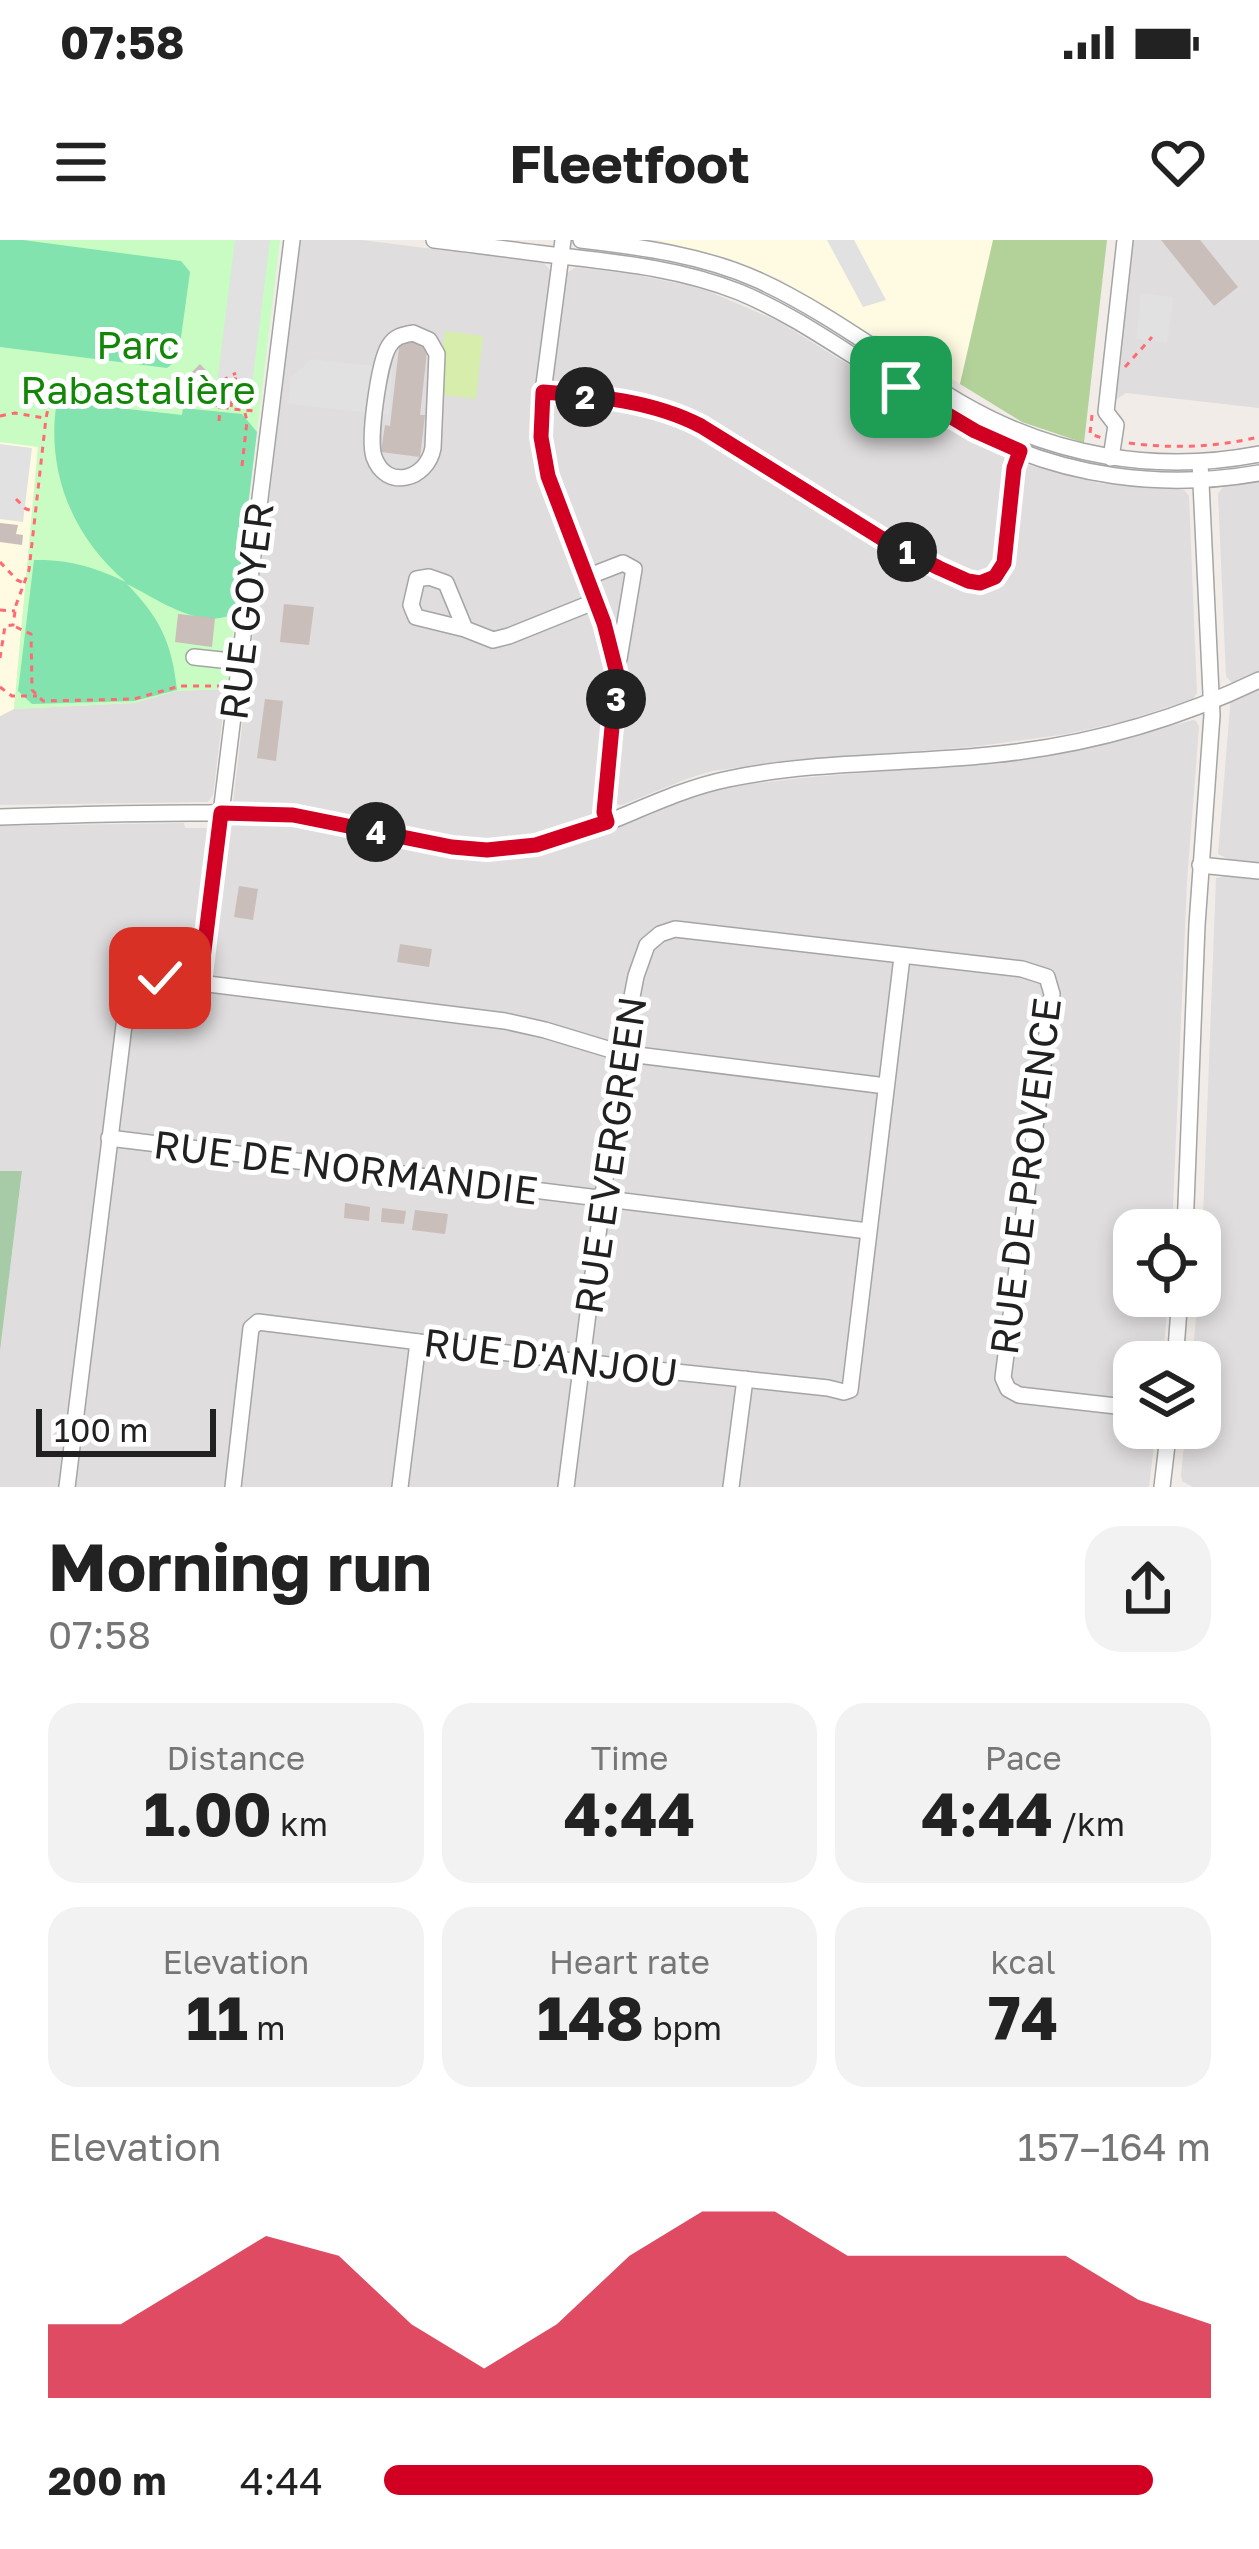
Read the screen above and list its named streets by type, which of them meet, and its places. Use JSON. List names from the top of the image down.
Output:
{
  "streets": {
    "street": [
      "RUE GOYER",
      "RUE EVERGREEN",
      "RUE DE NORMANDIE",
      "RUE DE PROVENCE",
      "RUE D'ANJOU"
    ]
  },
  "crossings": [
    ["RUE EVERGREEN", "RUE DE NORMANDIE"],
    ["RUE EVERGREEN", "RUE DE PROVENCE"],
    ["RUE EVERGREEN", "RUE D'ANJOU"],
    ["RUE DE NORMANDIE", "RUE D'ANJOU"]
  ],
  "parks": ["Parc Rabastalière"],
  "scale_bar": "100 m",
  "page": {
    "status": "07:58",
    "header": "Fleetfoot",
    "pins": [
      "2",
      "1",
      "3",
      "4"
    ],
    "scale": "100 m",
    "heading": ["Morning run", "07:58"],
    "stats": [
      ["Distance", "1.00 km"],
      ["Time", "4:44"],
      ["Pace", "4:44 /km"],
      ["Elevation", "11 m"],
      ["Heart rate", "148 bpm"],
      ["kcal", "74"]
    ],
    "chart": ["Elevation", "157–164 m"],
    "list": [
      {
        "name": "200 m",
        "note": "4:44"
      }
    ]
  }
}
